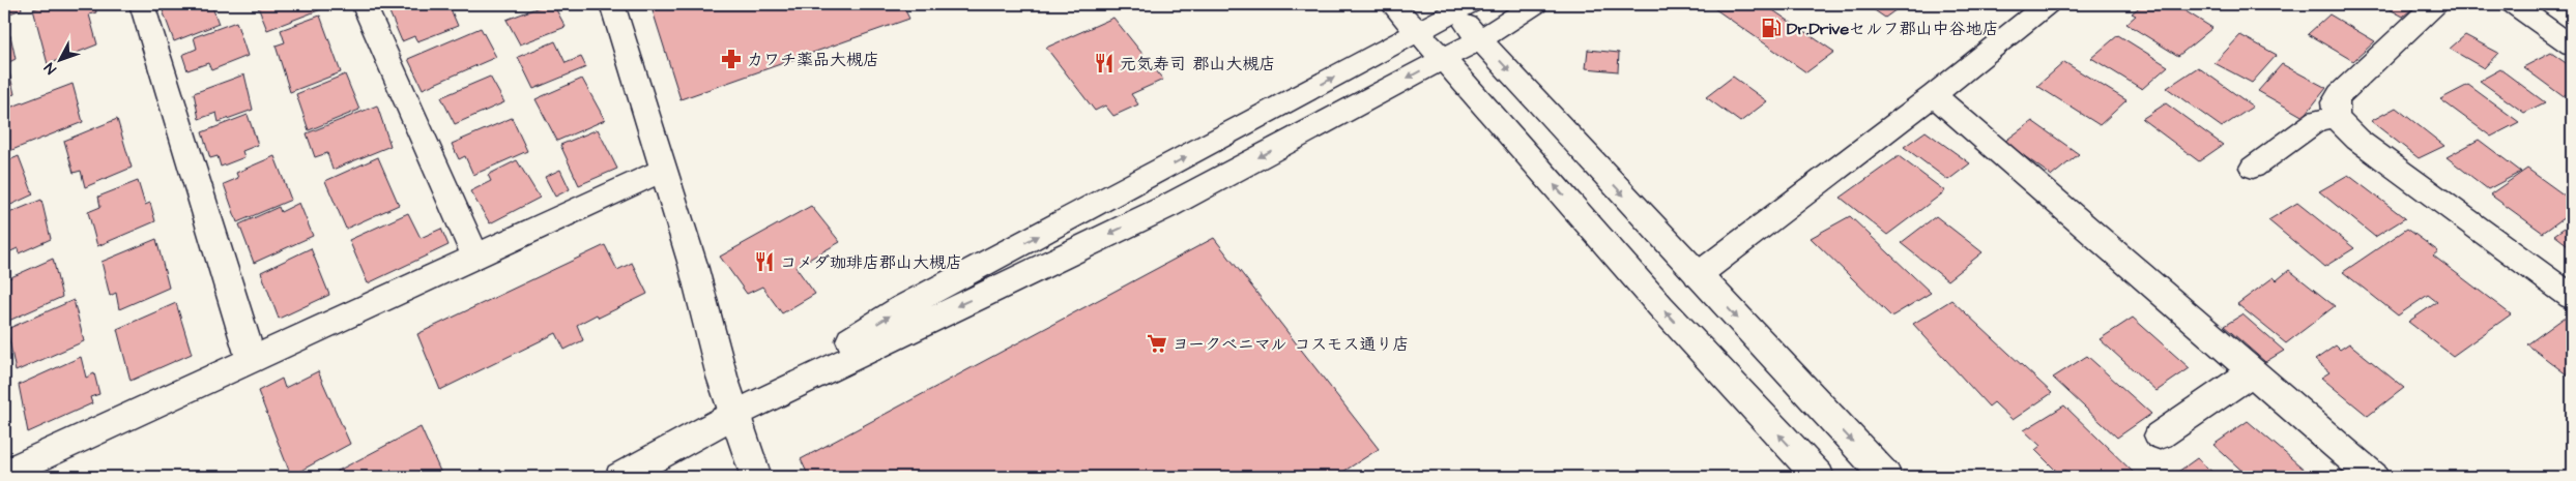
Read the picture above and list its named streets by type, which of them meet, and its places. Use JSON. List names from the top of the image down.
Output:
{
  "places": {
    "fuel station": ["Dr.Driveセルフ郡山中谷地店"],
    "pharmacy": ["カワチ薬品大槻店"],
    "restaurant": ["元気寿司 郡山大槻店", "コメダ珈琲店郡山大槻店"],
    "supermarket": ["ヨークベニマル コスモス通り店"]
  },
  "north": "bottom left"
}
